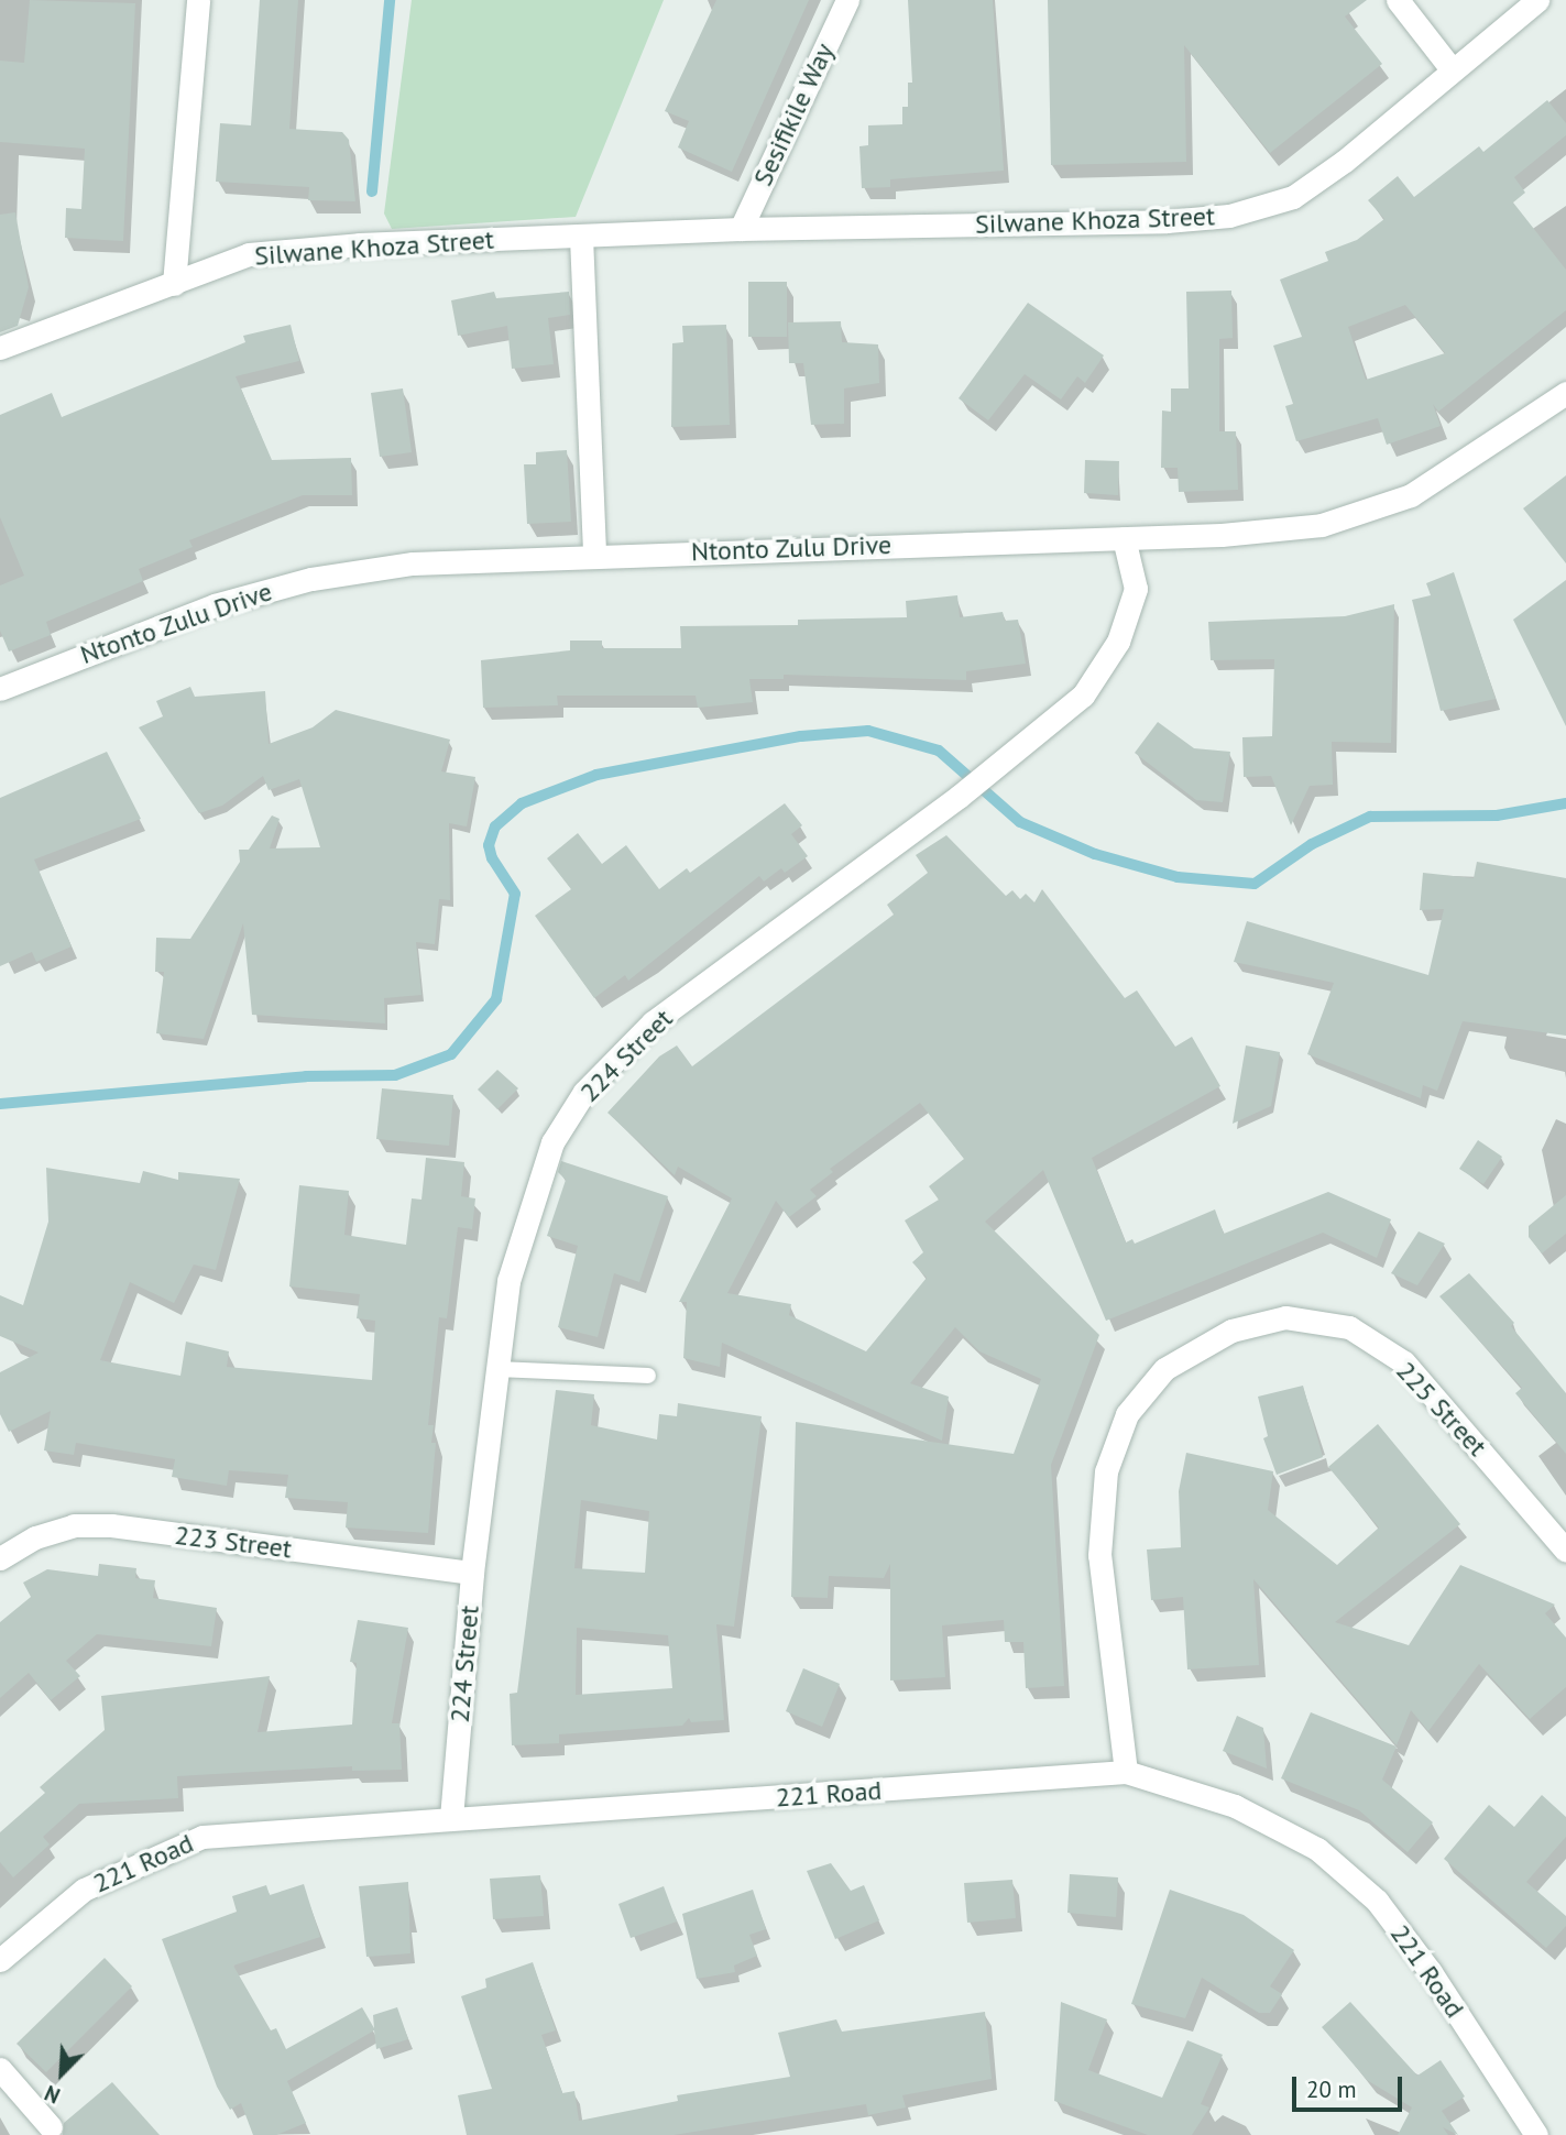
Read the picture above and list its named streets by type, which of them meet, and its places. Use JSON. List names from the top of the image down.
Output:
{
  "streets": {
    "street": [
      "Sesifikile Way",
      "Silwane Khoza Street",
      "Ntonto Zulu Drive",
      "224 Street",
      "225 Street",
      "223 Street",
      "221 Road"
    ]
  },
  "crossings": [
    ["Sesifikile Way", "Silwane Khoza Street"],
    ["Ntonto Zulu Drive", "224 Street"],
    ["224 Street", "223 Street"],
    ["224 Street", "221 Road"],
    ["225 Street", "221 Road"]
  ],
  "scale_bar": "20 m",
  "north": "bottom left"
}
